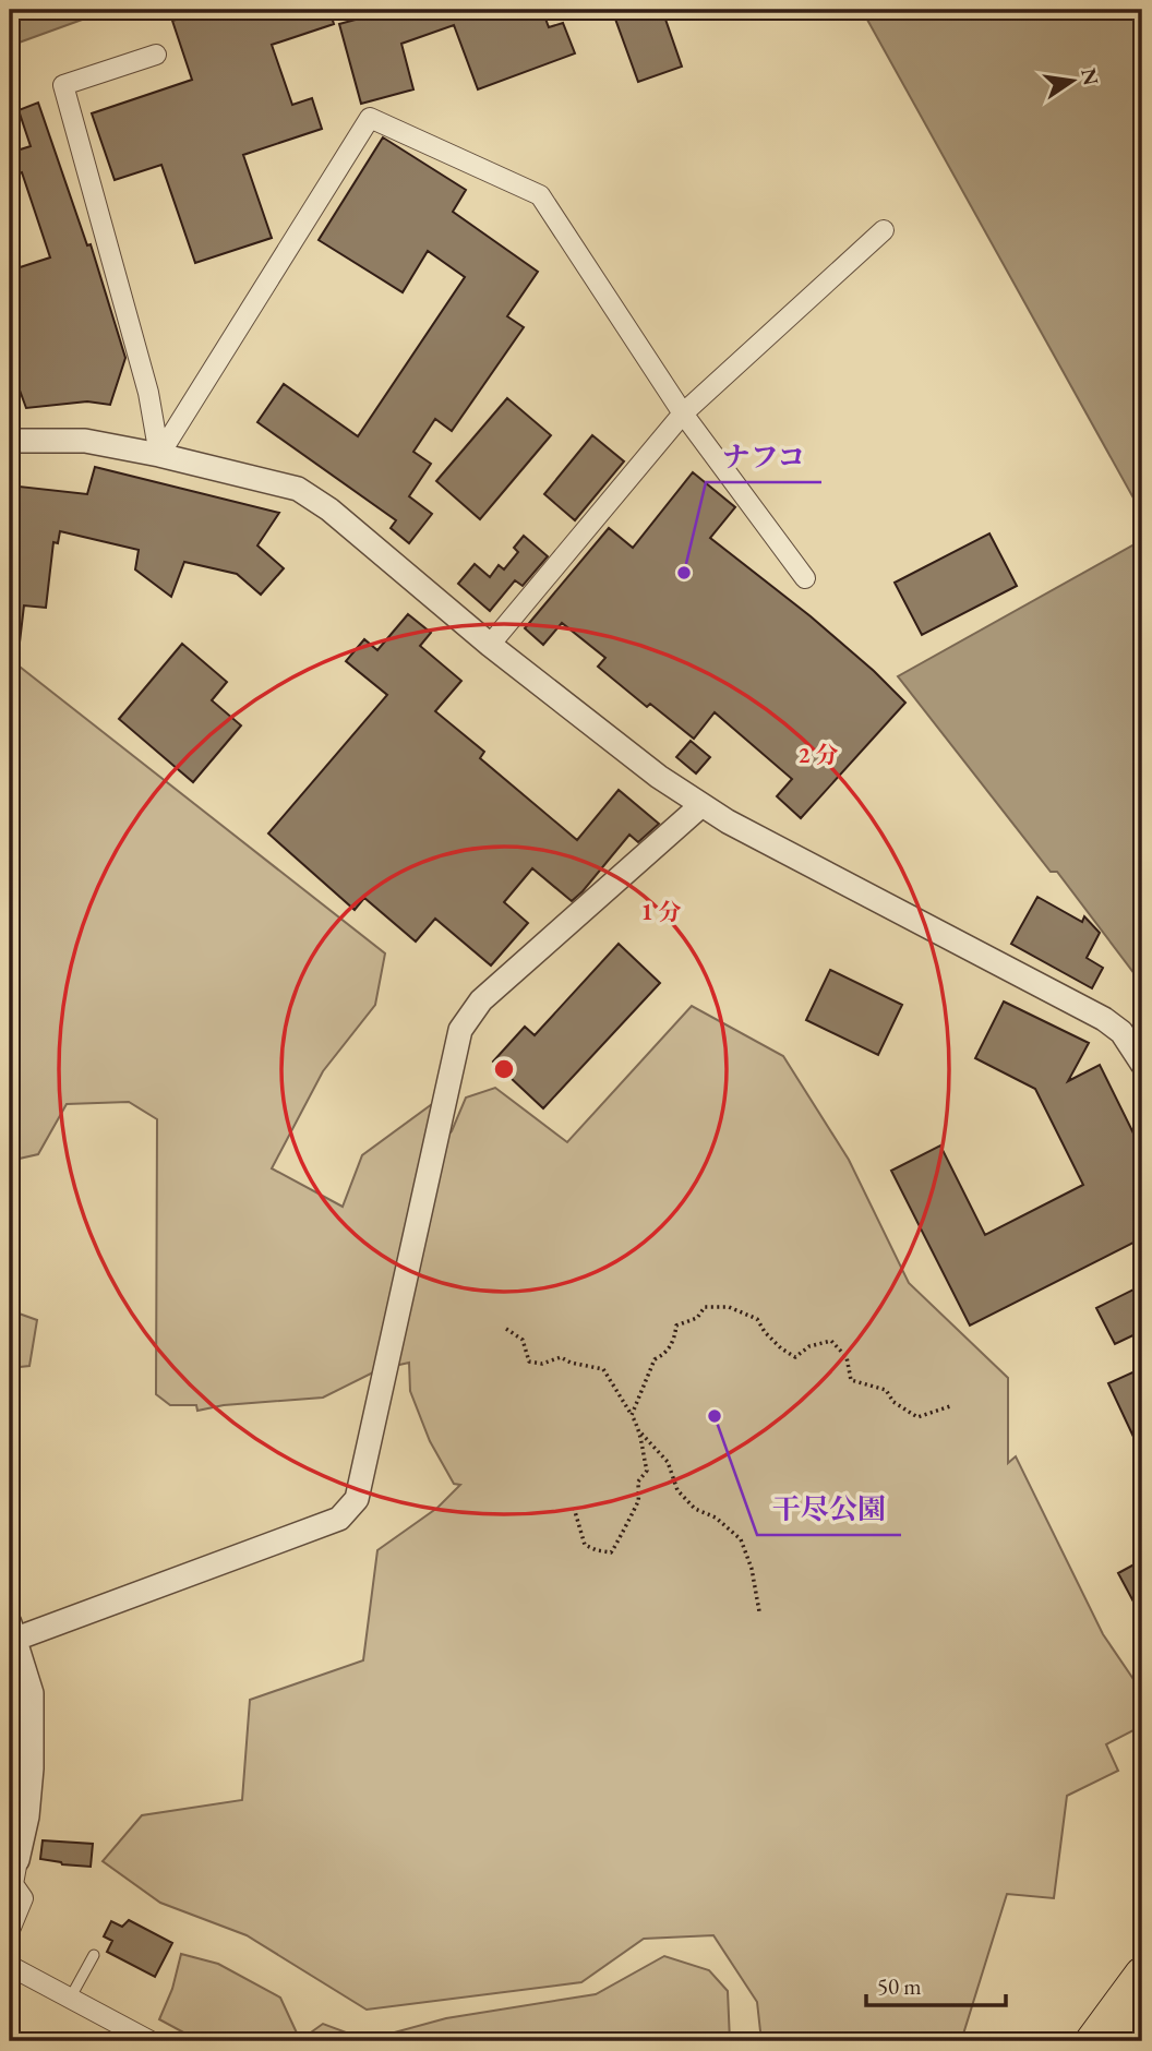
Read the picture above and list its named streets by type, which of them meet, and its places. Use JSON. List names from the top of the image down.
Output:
{
  "places": ["ナフコ", "干尽公園"],
  "scale_bar": "50 m",
  "north": "right",
  "rings": ["2 分", "1 分"]
}
